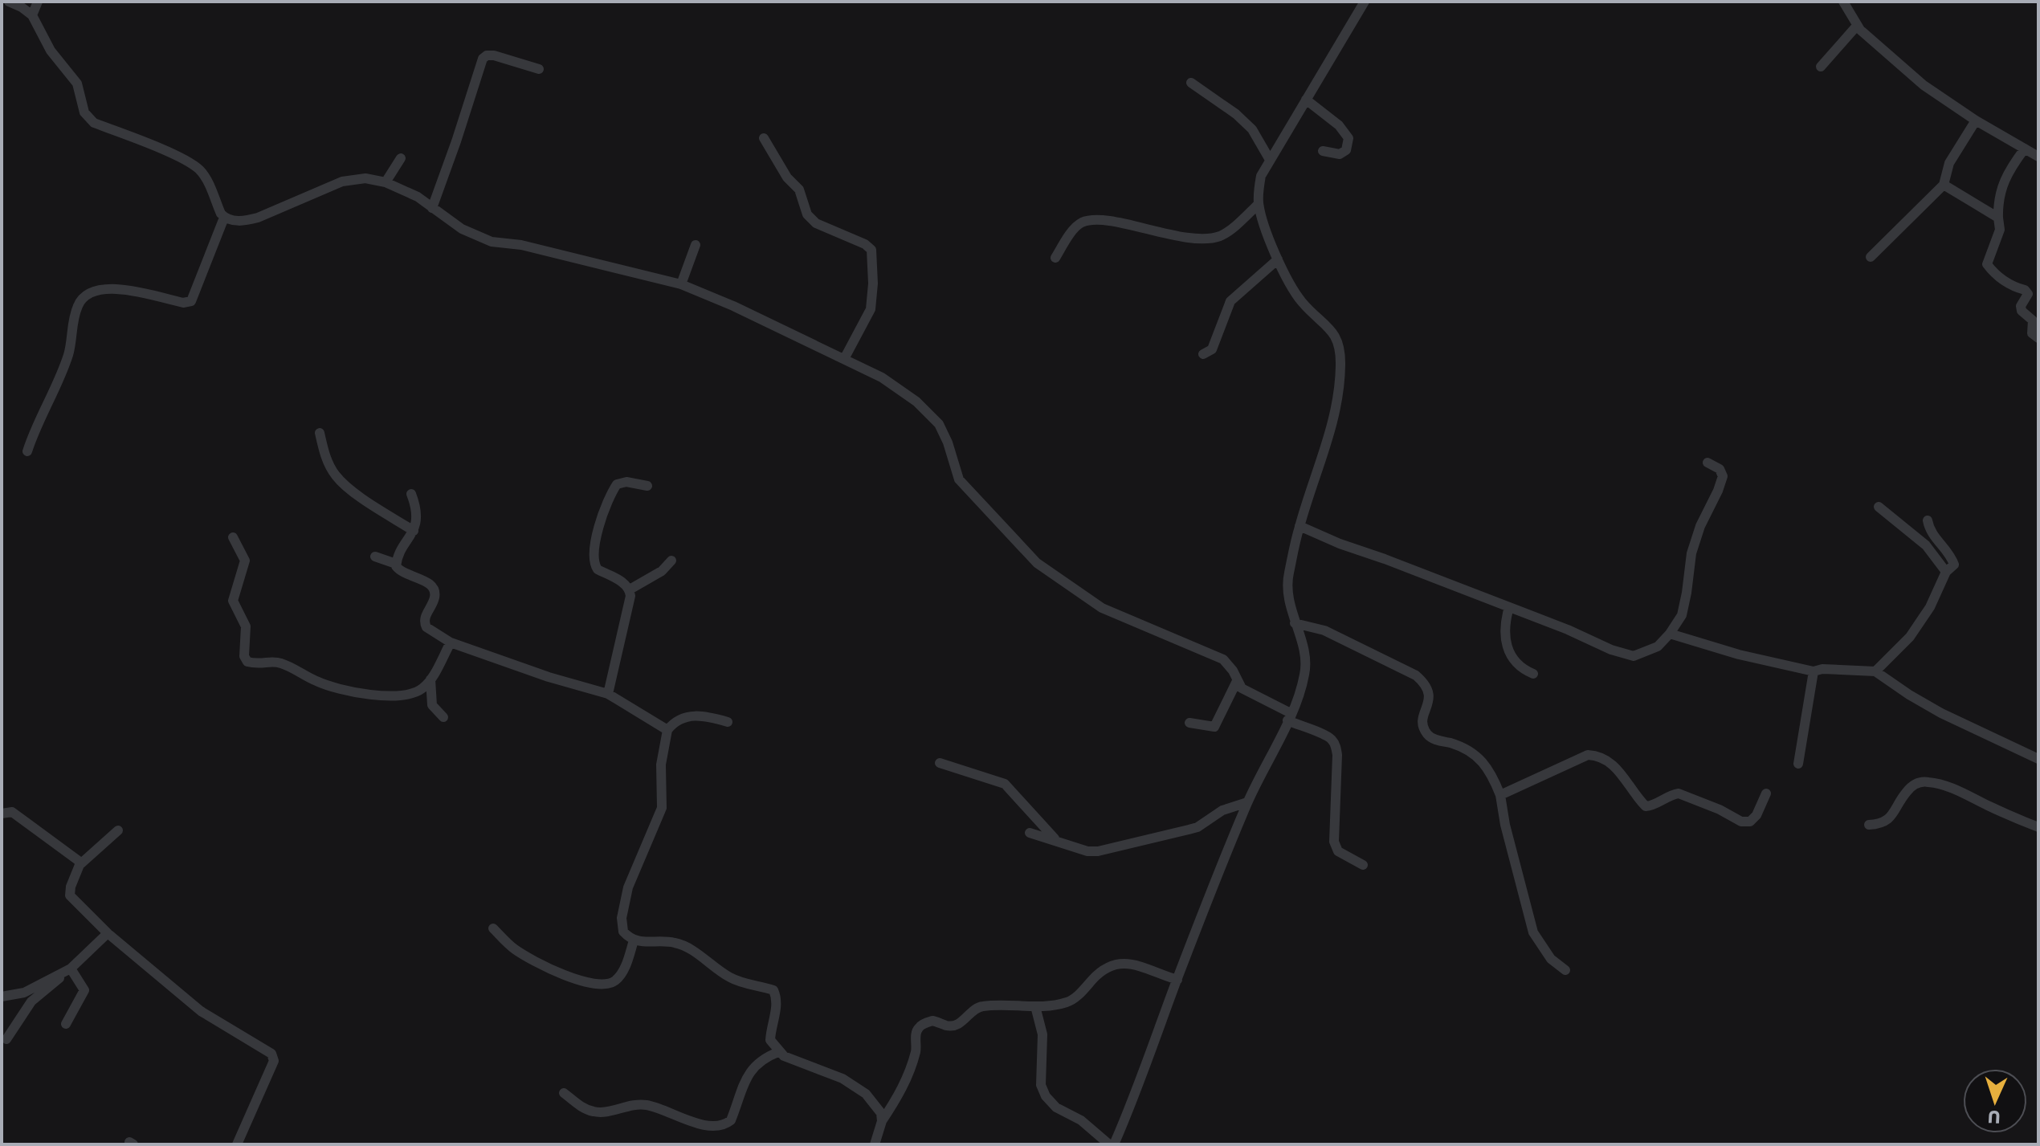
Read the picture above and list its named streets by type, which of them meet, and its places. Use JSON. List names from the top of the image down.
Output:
{
  "north": "bottom"
}
